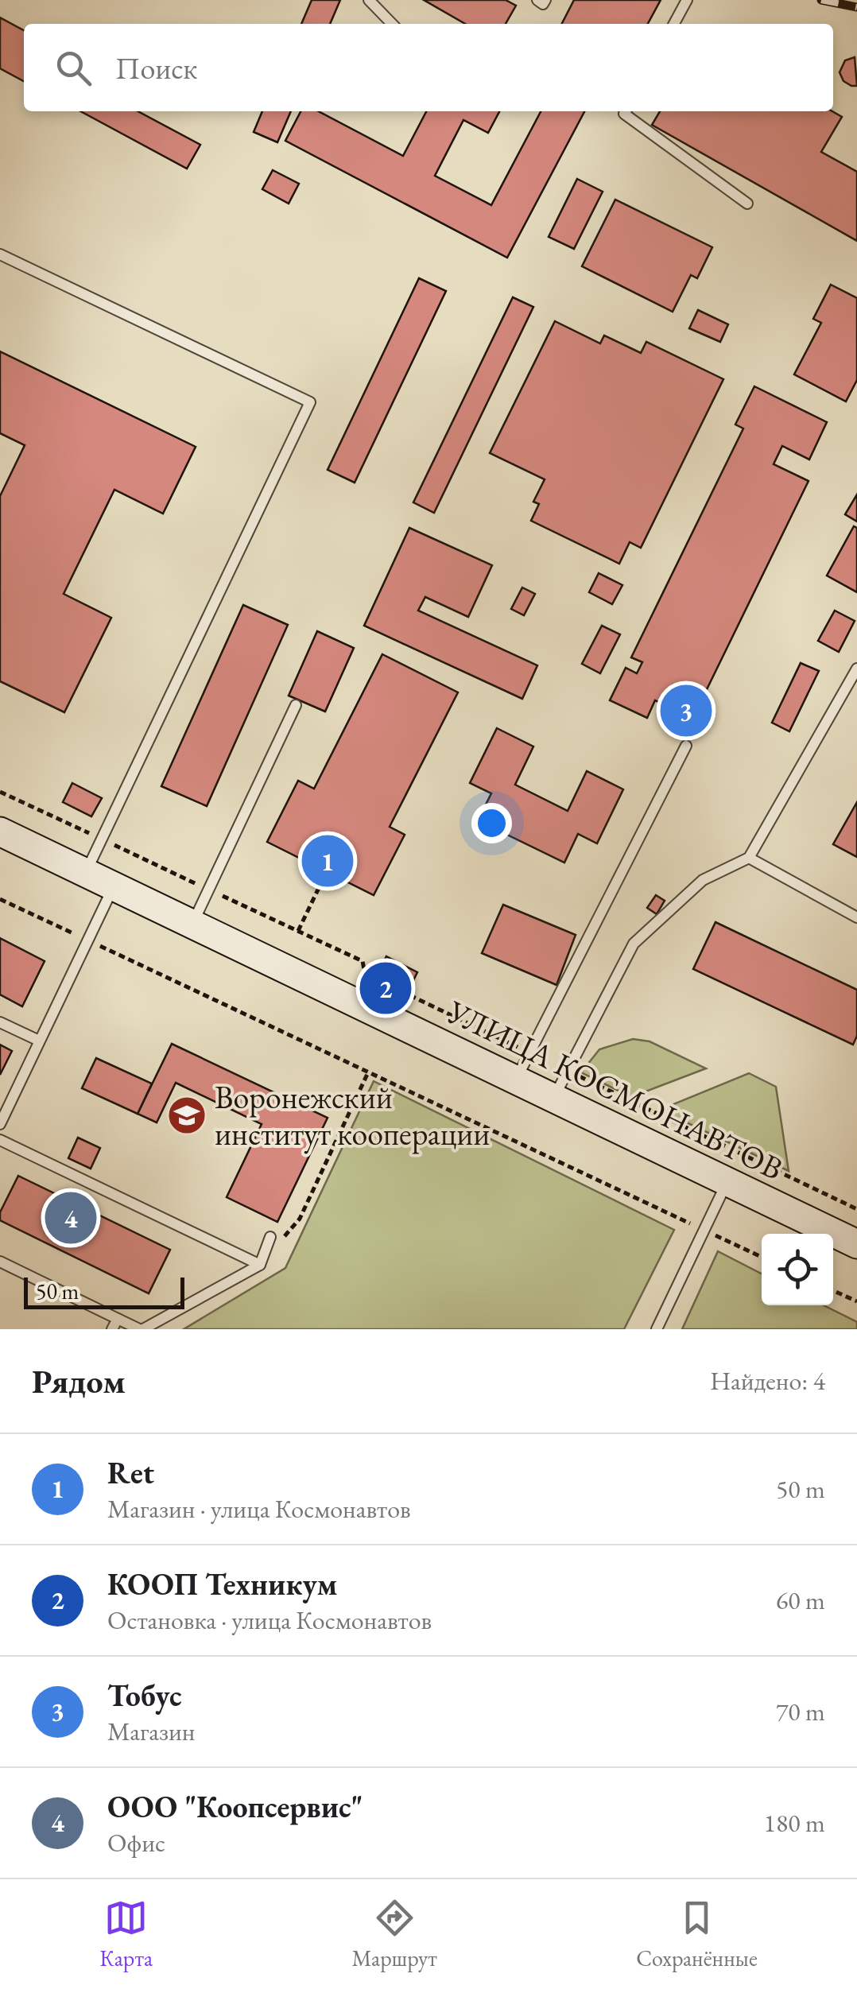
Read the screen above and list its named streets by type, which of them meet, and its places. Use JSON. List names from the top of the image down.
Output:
{
  "streets": {
    "main road": ["УЛИЦА КОСМОНАВТОВ"]
  },
  "places": {
    "school or university": ["Воронежский институт кооперации"]
  },
  "scale_bar": "50 m",
  "page": {
    "search": "Поиск",
    "pins": [
      "3",
      "1",
      "2",
      "4"
    ],
    "scale": "50 m",
    "heading": ["Рядом", "Найдено: 4"],
    "list": [
      {
        "mark": "1",
        "name": "Ret",
        "note": "Магазин · улица Космонавтов",
        "value": "50 m"
      },
      {
        "mark": "2",
        "name": "КООП Техникум",
        "note": "Остановка · улица Космонавтов",
        "value": "60 m"
      },
      {
        "mark": "3",
        "name": "Тобус",
        "note": "Магазин",
        "value": "70 m"
      },
      {
        "mark": "4",
        "name": "ООО \"Коопсервис\"",
        "note": "Офис",
        "value": "180 m"
      }
    ],
    "nav": ["Карта", "Маршрут", "Сохранённые"]
  }
}
